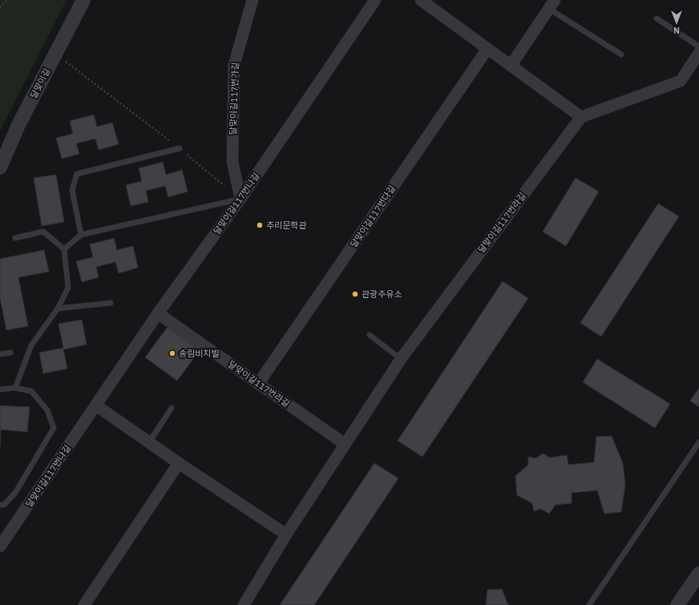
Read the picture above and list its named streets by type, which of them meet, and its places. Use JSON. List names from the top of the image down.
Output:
{
  "streets": {
    "street": [
      "달맞이길",
      "달맞이길117번가길",
      "달맞이길117번나길",
      "달맞이길117번다길",
      "달맞이길117번라길"
    ]
  },
  "crossings": [
    ["달맞이길117번가길", "달맞이길117번나길"],
    ["달맞이길117번나길", "달맞이길117번라길"],
    ["달맞이길117번다길", "달맞이길117번라길"]
  ],
  "places": ["추리문학관", "관광주유소", "송림비치빌"],
  "north": "bottom"
}
